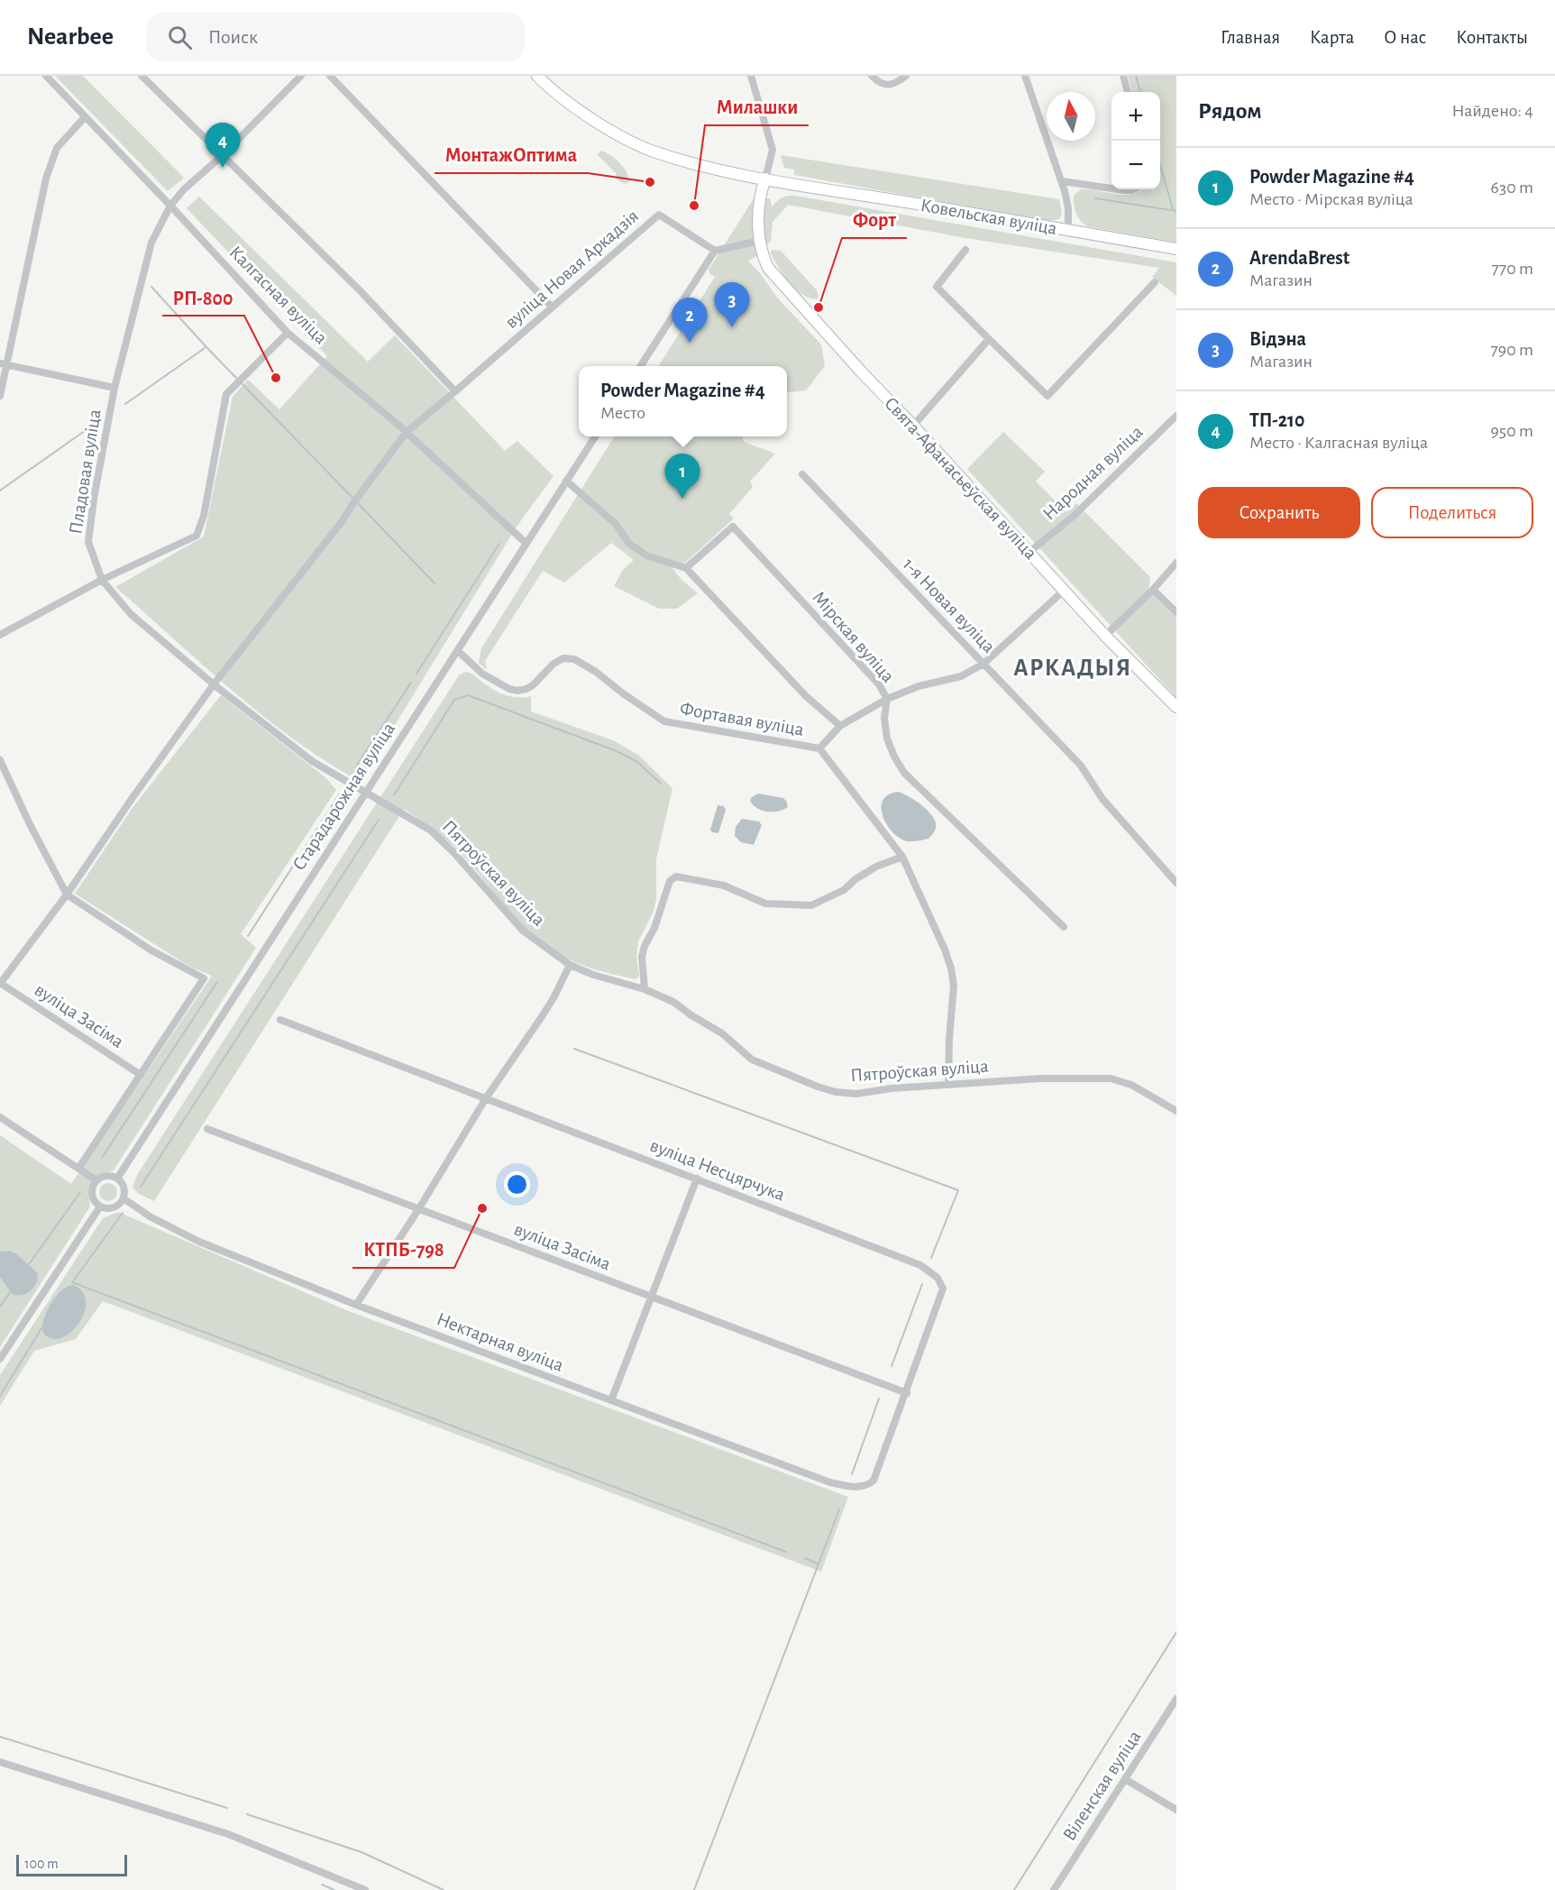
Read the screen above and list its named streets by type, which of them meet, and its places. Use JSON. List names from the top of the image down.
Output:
{
  "streets": {
    "street": [
      "Ковельская вуліца",
      "вуліца Новая Аркадзія",
      "Калгасная вуліца",
      "Пладовая вуліца",
      "Народная вуліца",
      "Свята-Афанасьеўская вуліца",
      "1-я Новая вуліца",
      "Мірская вуліца",
      "Фортавая вуліца",
      "Старадарожная вуліца",
      "Пятроўская вуліца",
      "вуліца Засіма",
      "вуліца Несцярчука",
      "Нектарная вуліца",
      "Віленская вуліца"
    ]
  },
  "crossings": [
    ["вуліца Новая Аркадзія", "Калгасная вуліца"],
    ["вуліца Новая Аркадзія", "Пладовая вуліца"],
    ["вуліца Новая Аркадзія", "вуліца Засіма"],
    ["Калгасная вуліца", "Пладовая вуліца"],
    ["Калгасная вуліца", "Старадарожная вуліца"],
    ["Пладовая вуліца", "Старадарожная вуліца"],
    ["Пладовая вуліца", "Пятроўская вуліца"],
    ["Народная вуліца", "Свята-Афанасьеўская вуліца"],
    ["Мірская вуліца", "Фортавая вуліца"],
    ["Фортавая вуліца", "Старадарожная вуліца"],
    ["Фортавая вуліца", "Пятроўская вуліца"],
    ["Старадарожная вуліца", "Пятроўская вуліца"],
    ["Старадарожная вуліца", "Нектарная вуліца"],
    ["вуліца Засіма", "вуліца Несцярчука"],
    ["вуліца Несцярчука", "Нектарная вуліца"]
  ],
  "districts": ["АРКАДЫЯ"],
  "places": [
    "МонтажОптима",
    "Милашки",
    "Форт",
    "РП-800",
    "КТПБ-798"
  ],
  "scale_bar": "100 m",
  "north": "top",
  "page": {
    "header": "Nearbee",
    "search": "Поиск",
    "nav": [
      "Главная",
      "Карта",
      "О нас",
      "Контакты"
    ],
    "heading": ["Рядом", "Найдено: 4"],
    "map_buttons": ["+", "−"],
    "pins": [
      "4",
      "3",
      "2",
      "1"
    ],
    "list": [
      {
        "mark": "1",
        "name": "Powder Magazine #4",
        "note": "Место · Мірская вуліца",
        "value": "630 m"
      },
      {
        "mark": "2",
        "name": "ArendaBrest",
        "note": "Магазин",
        "value": "770 m"
      },
      {
        "mark": "3",
        "name": "Відэна",
        "note": "Магазин",
        "value": "790 m"
      },
      {
        "mark": "4",
        "name": "ТП-210",
        "note": "Место · Калгасная вуліца",
        "value": "950 m"
      }
    ],
    "popup": ["Powder Magazine #4", "Место"],
    "buttons": ["Сохранить", "Поделиться"],
    "scale": "100 m"
  }
}
